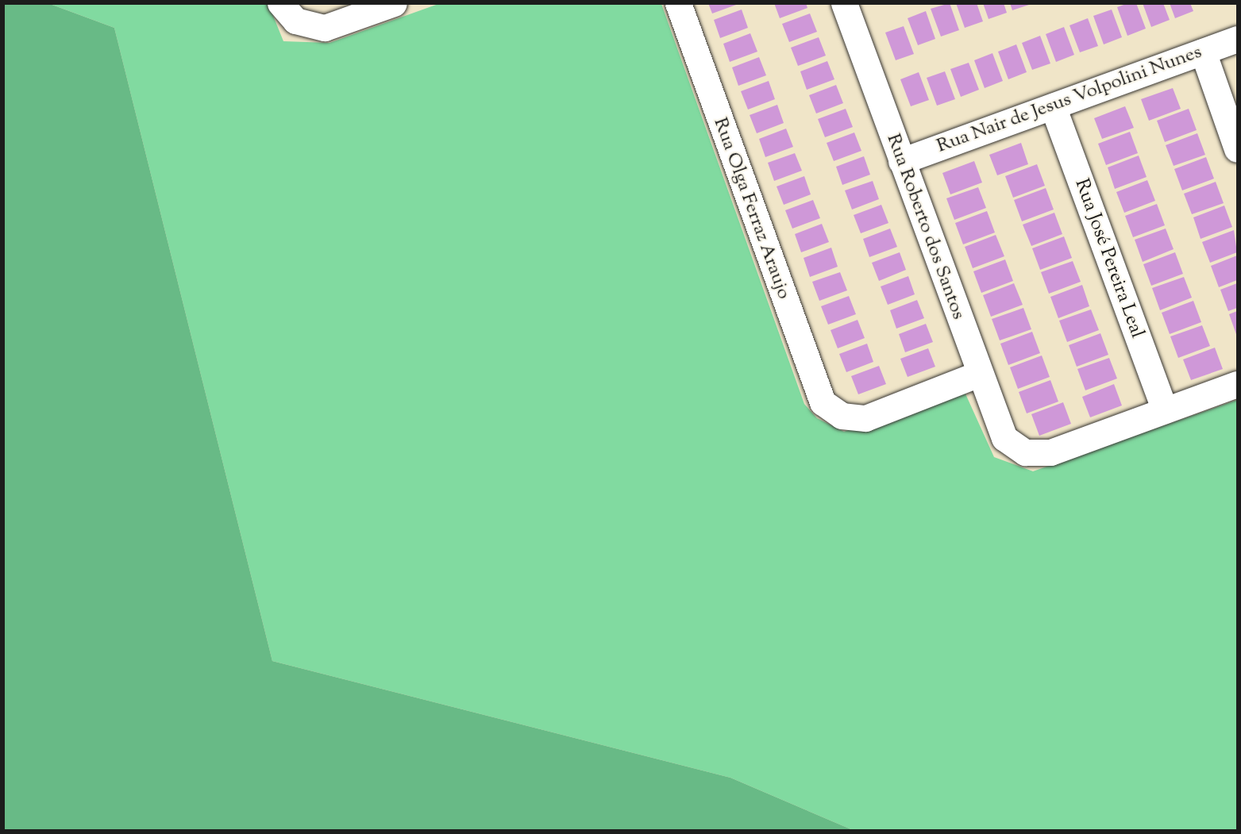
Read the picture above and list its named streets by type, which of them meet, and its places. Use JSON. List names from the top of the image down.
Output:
{
  "streets": {
    "street": [
      "Rua Nair de Jesus Volpolini Nunes",
      "Rua Olga Ferraz Araujo",
      "Rua Roberto dos Santos",
      "Rua José Pereira Leal"
    ]
  },
  "crossings": [
    ["Rua Nair de Jesus Volpolini Nunes", "Rua Roberto dos Santos"],
    ["Rua Nair de Jesus Volpolini Nunes", "Rua José Pereira Leal"],
    ["Rua Olga Ferraz Araujo", "Rua Roberto dos Santos"],
    ["Rua Roberto dos Santos", "Rua José Pereira Leal"]
  ]
}
